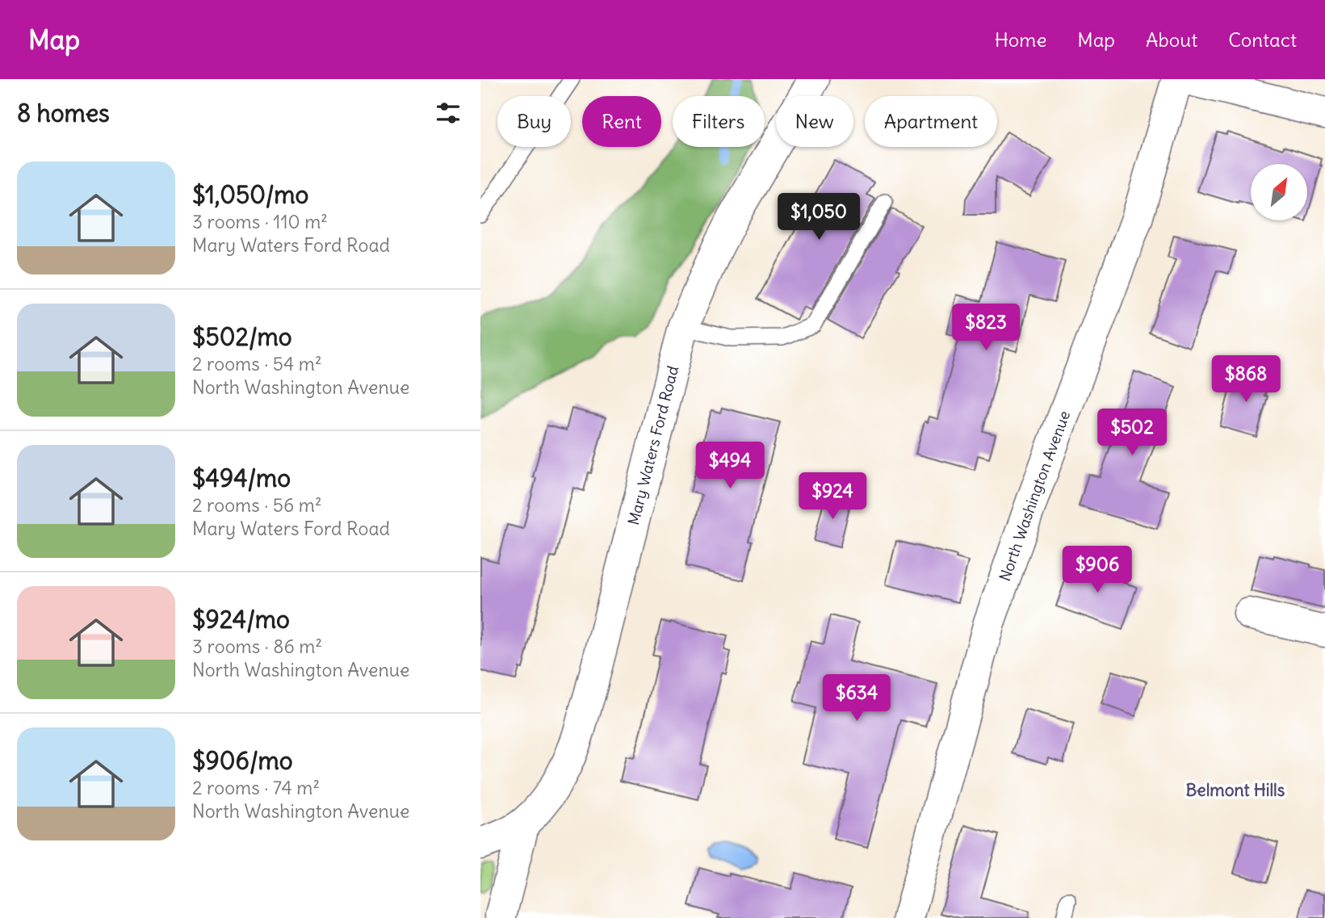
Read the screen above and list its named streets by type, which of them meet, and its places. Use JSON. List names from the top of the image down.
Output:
{
  "streets": {
    "street": ["Mary Waters Ford Road", "North Washington Avenue"]
  },
  "districts": ["Belmont Hills"],
  "north": "top right",
  "page": {
    "header": "Map",
    "nav": [
      "Home",
      "Map",
      "About",
      "Contact"
    ],
    "heading": "8 homes",
    "chip": [
      "Buy",
      "Rent",
      "Filters",
      "New",
      "Apartment"
    ],
    "list": [
      {
        "name": "$1,050/mo",
        "note": "3 rooms · 110 m² · Mary Waters Ford Road"
      },
      {
        "name": "$502/mo",
        "note": "2 rooms · 54 m² · North Washington Avenue"
      },
      {
        "name": "$494/mo",
        "note": "2 rooms · 56 m² · Mary Waters Ford Road"
      },
      {
        "name": "$924/mo",
        "note": "3 rooms · 86 m² · North Washington Avenue"
      },
      {
        "name": "$906/mo",
        "note": "2 rooms · 74 m² · North Washington Avenue"
      }
    ],
    "price": [
      "$1,050",
      "$823",
      "$868",
      "$502",
      "$494",
      "$924",
      "$906",
      "$634"
    ]
  }
}
